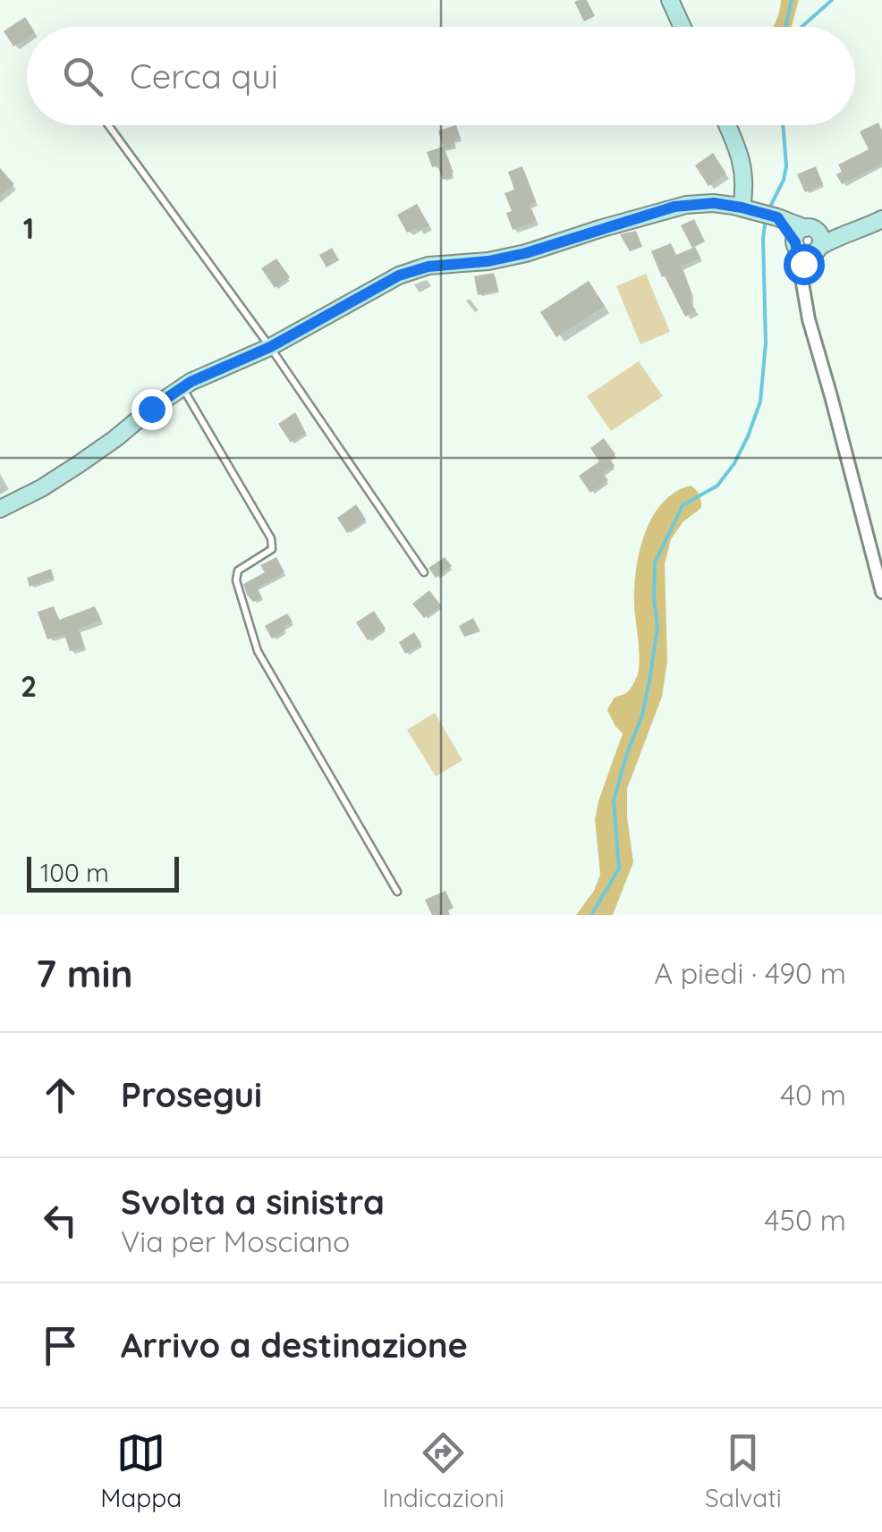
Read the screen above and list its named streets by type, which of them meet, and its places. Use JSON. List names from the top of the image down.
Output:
{
  "scale_bar": "100 m",
  "page": {
    "search": "Cerca qui",
    "scale": "100 m",
    "heading": ["7 min", "A piedi · 490 m"],
    "list": [
      ["Prosegui", "40 m"],
      ["Svolta a sinistra", "Via per Mosciano", "450 m"],
      "Arrivo a destinazione"
    ],
    "nav": ["Mappa", "Indicazioni", "Salvati"]
  },
  "grid": {
    "rows": ["1", "2"]
  }
}
